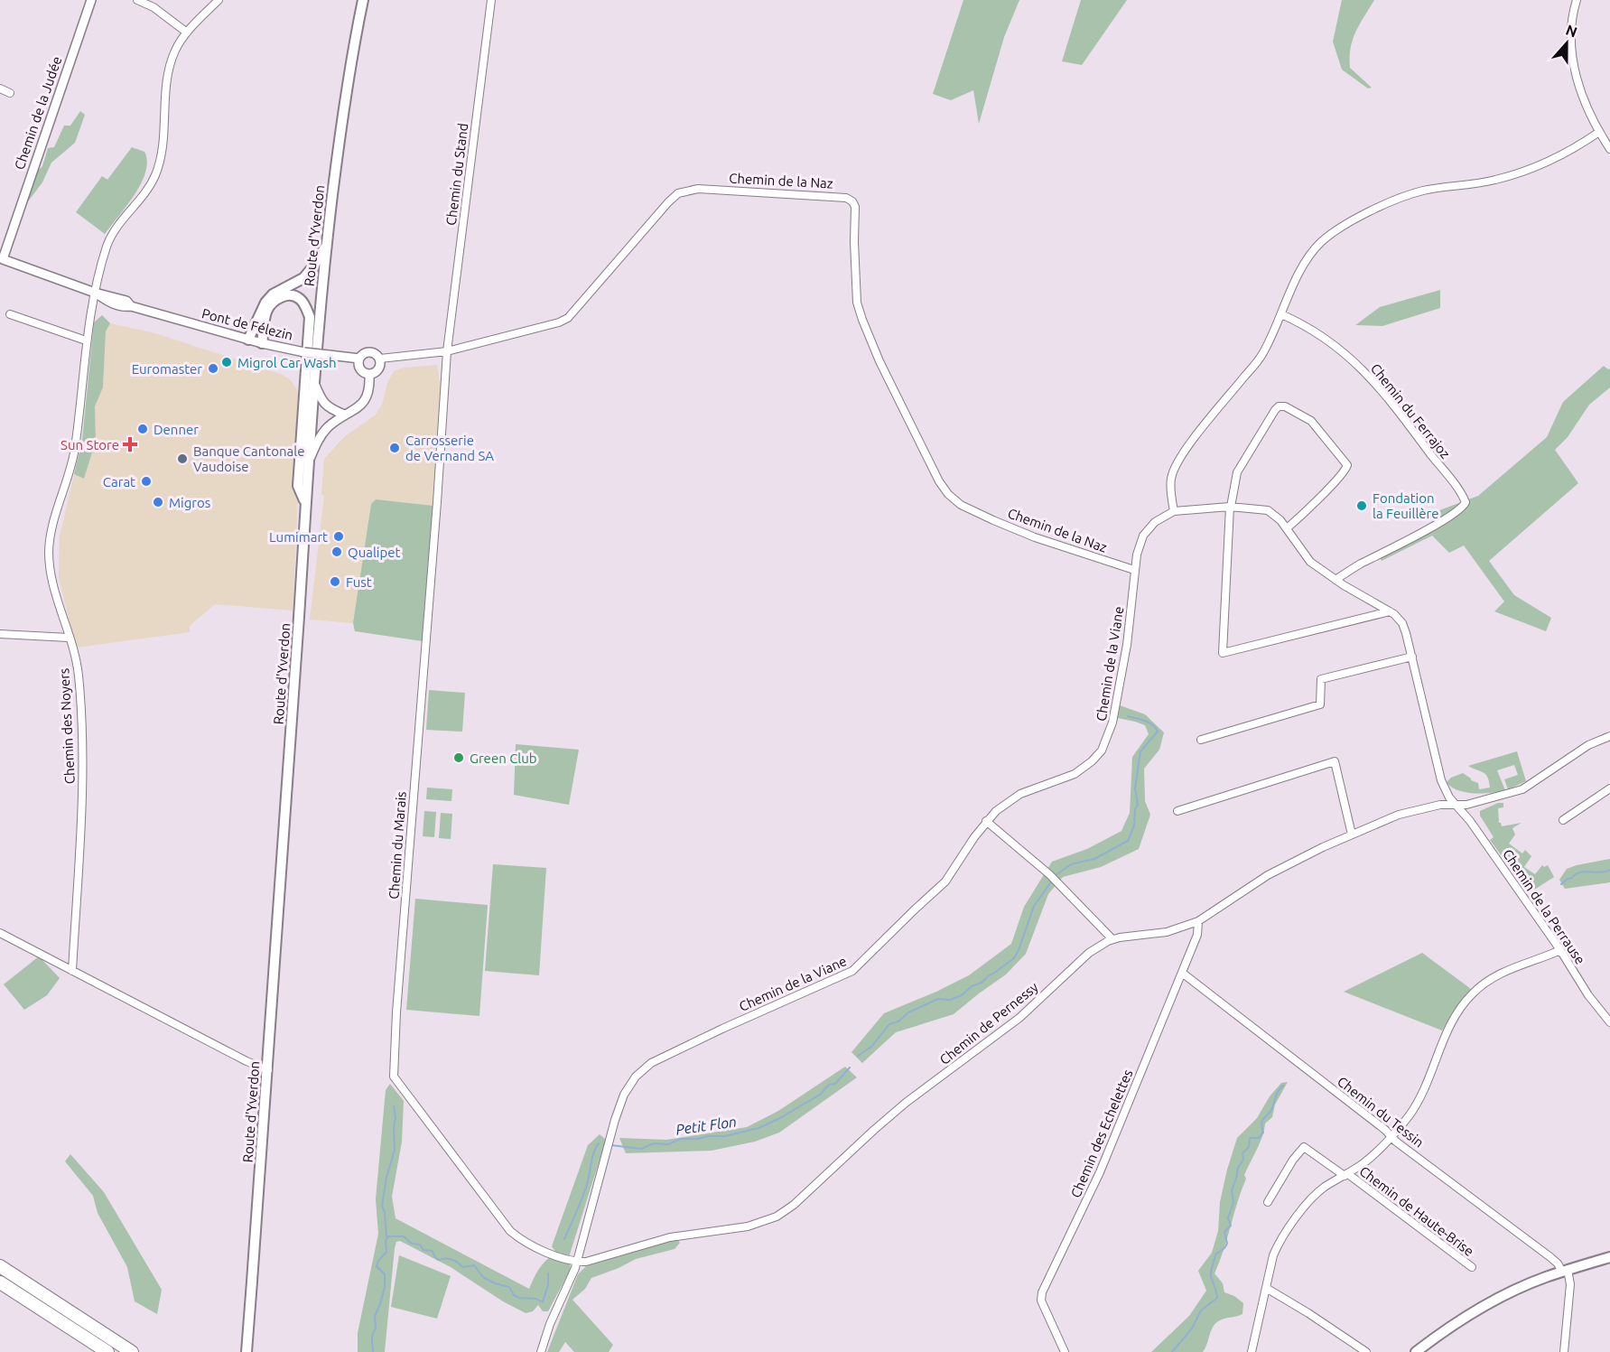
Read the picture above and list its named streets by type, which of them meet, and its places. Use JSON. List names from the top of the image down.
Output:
{
  "streets": {
    "main road": ["Route d'Yverdon"],
    "street": [
      "Chemin de la Judée",
      "Chemin du Stand",
      "Chemin de la Naz",
      "Pont de Félezin",
      "Chemin du Ferrajoz",
      "Chemin de la Viane",
      "Chemin des Noyers",
      "Chemin du Marais",
      "Chemin de la Perrause",
      "Chemin de Pernessy",
      "Chemin du Tessin",
      "Chemin des Echelettes",
      "Chemin de Haute-Brise"
    ]
  },
  "crossings": [
    ["Chemin de la Judée", "Pont de Félezin"],
    ["Chemin du Stand", "Chemin de la Naz"],
    ["Chemin du Stand", "Chemin du Marais"],
    ["Chemin de la Naz", "Chemin de la Viane"],
    ["Chemin de la Naz", "Chemin du Marais"],
    ["Pont de Félezin", "Chemin des Noyers"],
    ["Chemin du Ferrajoz", "Chemin de la Viane"],
    ["Chemin de la Viane", "Chemin du Marais"],
    ["Chemin de la Viane", "Chemin de la Perrause"],
    ["Chemin de la Viane", "Chemin de Pernessy"],
    ["Chemin du Marais", "Chemin de Pernessy"],
    ["Chemin de la Perrause", "Chemin de Pernessy"],
    ["Chemin de Pernessy", "Chemin des Echelettes"],
    ["Chemin du Tessin", "Chemin des Echelettes"]
  ],
  "water": ["Petit Flon"],
  "places": {
    "other": [
      "Migrol Car Wash",
      "Euromaster",
      "Denner",
      "Carrosserie de Vernand SA",
      "Banque Cantonale Vaudoise",
      "Carat",
      "Migros",
      "Fondation la Feuillère",
      "Lumimart",
      "Qualipet",
      "Fust",
      "Green Club"
    ],
    "health": ["Sun Store"]
  },
  "north": "top"
}
